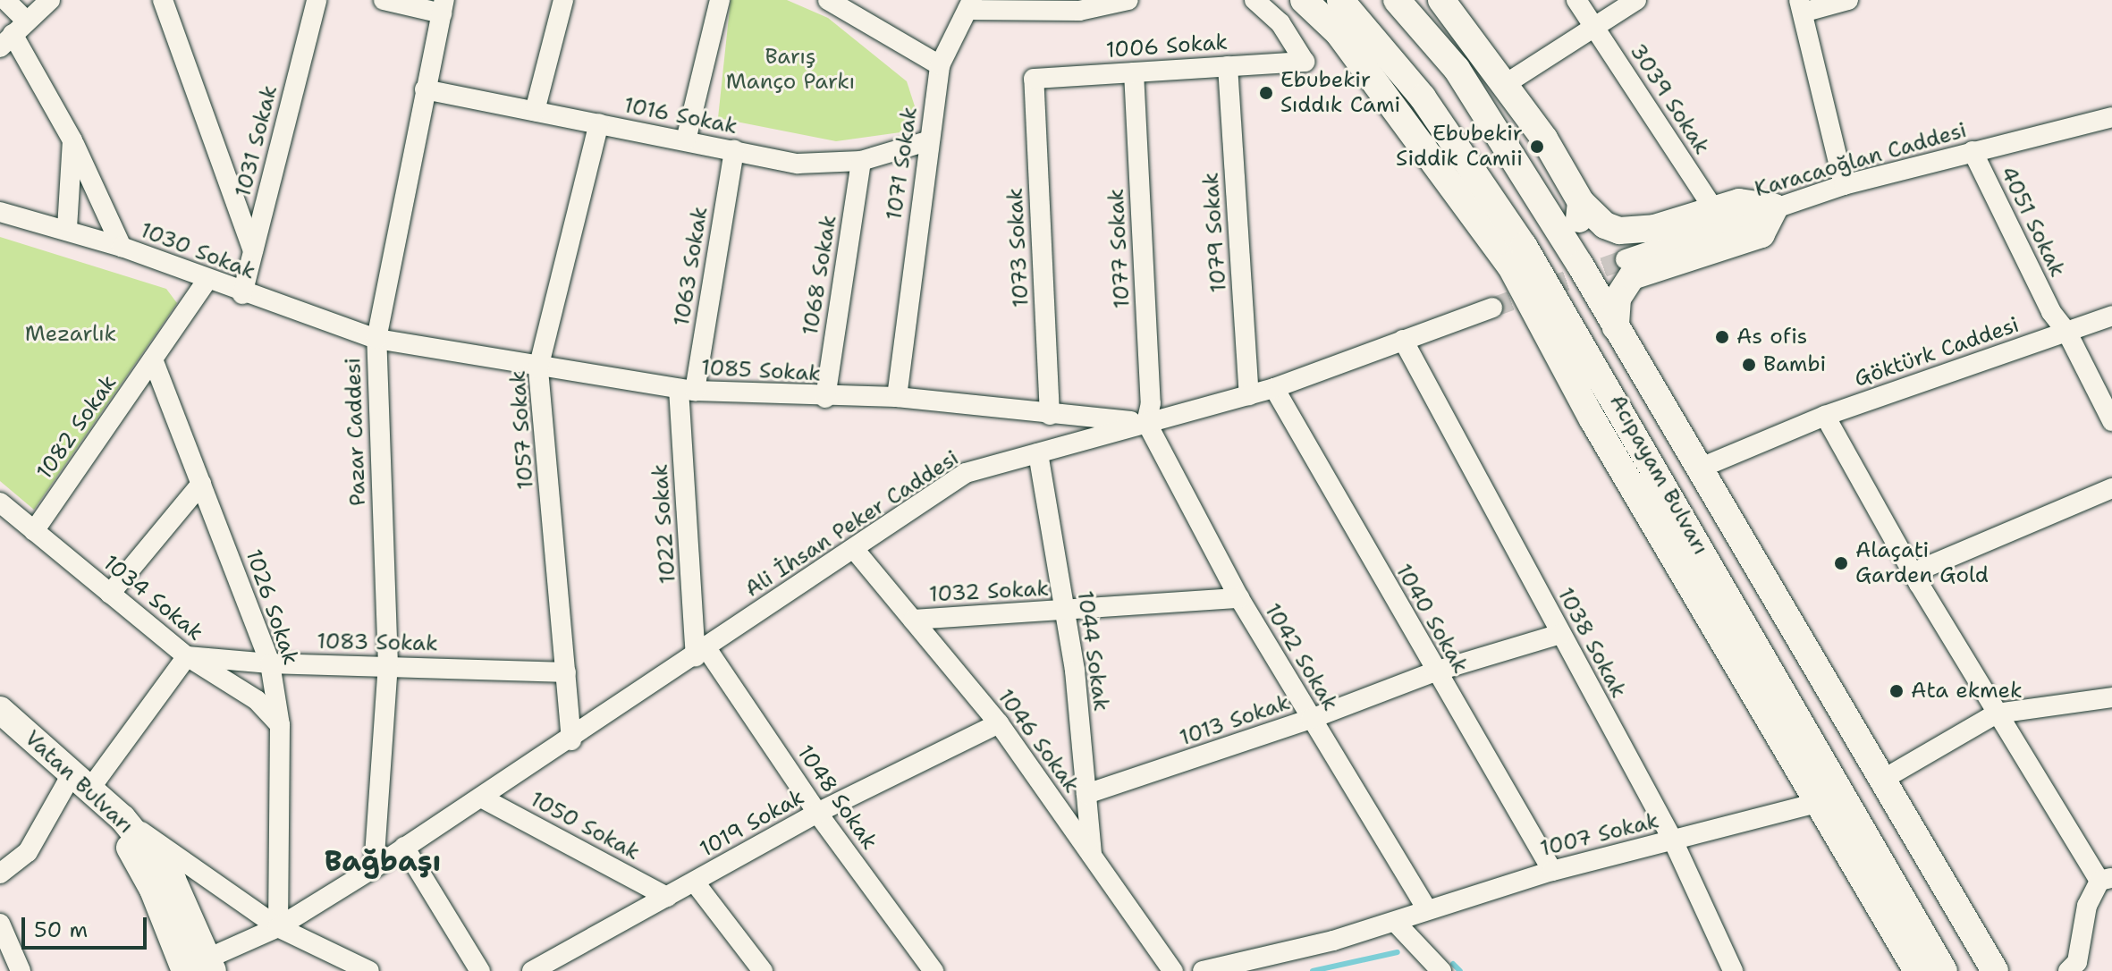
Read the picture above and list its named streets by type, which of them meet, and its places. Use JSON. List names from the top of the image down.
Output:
{
  "streets": {
    "main road": ["Acıpayam Bulvarı", "Vatan Bulvarı"],
    "street": [
      "1006 Sokak",
      "3039 Sokak",
      "1016 Sokak",
      "1031 Sokak",
      "Karacaoğlan Caddesi",
      "1071 Sokak",
      "4051 Sokak",
      "1079 Sokak",
      "1073 Sokak",
      "1077 Sokak",
      "1030 Sokak",
      "1063 Sokak",
      "1068 Sokak",
      "Göktürk Caddesi",
      "1085 Sokak",
      "1082 Sokak",
      "1057 Sokak",
      "Pazar Caddesi",
      "1022 Sokak",
      "Ali İhsan Peker Caddesi",
      "1032 Sokak",
      "1034 Sokak",
      "1026 Sokak",
      "1040 Sokak",
      "1083 Sokak",
      "1038 Sokak",
      "1044 Sokak",
      "1042 Sokak",
      "1013 Sokak",
      "1046 Sokak",
      "1048 Sokak",
      "1019 Sokak",
      "1050 Sokak",
      "1007 Sokak"
    ]
  },
  "crossings": [
    ["1006 Sokak", "1079 Sokak"],
    ["1006 Sokak", "1073 Sokak"],
    ["1006 Sokak", "1077 Sokak"],
    ["1016 Sokak", "1071 Sokak"],
    ["1016 Sokak", "1063 Sokak"],
    ["1016 Sokak", "1068 Sokak"],
    ["1016 Sokak", "1057 Sokak"],
    ["1016 Sokak", "Pazar Caddesi"],
    ["1031 Sokak", "1030 Sokak"],
    ["Karacaoğlan Caddesi", "4051 Sokak"],
    ["1071 Sokak", "1085 Sokak"],
    ["4051 Sokak", "Göktürk Caddesi"],
    ["1079 Sokak", "Ali İhsan Peker Caddesi"],
    ["1073 Sokak", "1085 Sokak"],
    ["1077 Sokak", "1085 Sokak"],
    ["1077 Sokak", "Ali İhsan Peker Caddesi"],
    ["1077 Sokak", "1042 Sokak"],
    ["1030 Sokak", "1085 Sokak"],
    ["1030 Sokak", "1082 Sokak"],
    ["1030 Sokak", "Pazar Caddesi"],
    ["1063 Sokak", "1085 Sokak"],
    ["1063 Sokak", "1022 Sokak"],
    ["1068 Sokak", "1085 Sokak"],
    ["Göktürk Caddesi", "Acıpayam Bulvarı"],
    ["1085 Sokak", "1057 Sokak"],
    ["1085 Sokak", "Pazar Caddesi"],
    ["1085 Sokak", "1022 Sokak"],
    ["1085 Sokak", "Ali İhsan Peker Caddesi"],
    ["1085 Sokak", "1042 Sokak"],
    ["1082 Sokak", "1034 Sokak"],
    ["1082 Sokak", "1026 Sokak"],
    ["1057 Sokak", "Ali İhsan Peker Caddesi"],
    ["1057 Sokak", "1083 Sokak"],
    ["Pazar Caddesi", "Ali İhsan Peker Caddesi"],
    ["Pazar Caddesi", "1083 Sokak"],
    ["1022 Sokak", "Ali İhsan Peker Caddesi"],
    ["1022 Sokak", "1048 Sokak"],
    ["Ali İhsan Peker Caddesi", "1026 Sokak"],
    ["Ali İhsan Peker Caddesi", "1040 Sokak"],
    ["Ali İhsan Peker Caddesi", "1038 Sokak"],
    ["Ali İhsan Peker Caddesi", "1044 Sokak"],
    ["Ali İhsan Peker Caddesi", "1042 Sokak"],
    ["Ali İhsan Peker Caddesi", "1046 Sokak"],
    ["Ali İhsan Peker Caddesi", "Vatan Bulvarı"],
    ["Ali İhsan Peker Caddesi", "1048 Sokak"],
    ["Ali İhsan Peker Caddesi", "1050 Sokak"],
    ["1032 Sokak", "1044 Sokak"],
    ["1032 Sokak", "1042 Sokak"],
    ["1032 Sokak", "1046 Sokak"],
    ["1034 Sokak", "1026 Sokak"],
    ["1034 Sokak", "1083 Sokak"],
    ["1026 Sokak", "1083 Sokak"],
    ["1040 Sokak", "1013 Sokak"],
    ["1040 Sokak", "1007 Sokak"],
    ["1038 Sokak", "1013 Sokak"],
    ["1038 Sokak", "1007 Sokak"],
    ["1044 Sokak", "1013 Sokak"],
    ["1044 Sokak", "1046 Sokak"],
    ["1042 Sokak", "1013 Sokak"],
    ["1042 Sokak", "1007 Sokak"],
    ["1046 Sokak", "1019 Sokak"],
    ["1048 Sokak", "1019 Sokak"],
    ["1019 Sokak", "1050 Sokak"]
  ],
  "districts": ["Bağbaşı"],
  "parks": ["Barış Manço Parkı", "Mezarlık"],
  "places": [
    "Ebubekir Sıddık Cami",
    "Ebubekir Siddik Camii",
    "As ofis",
    "Bambi",
    "Alaçati Garden Gold",
    "Ata ekmek"
  ],
  "scale_bar": "50 m"
}
